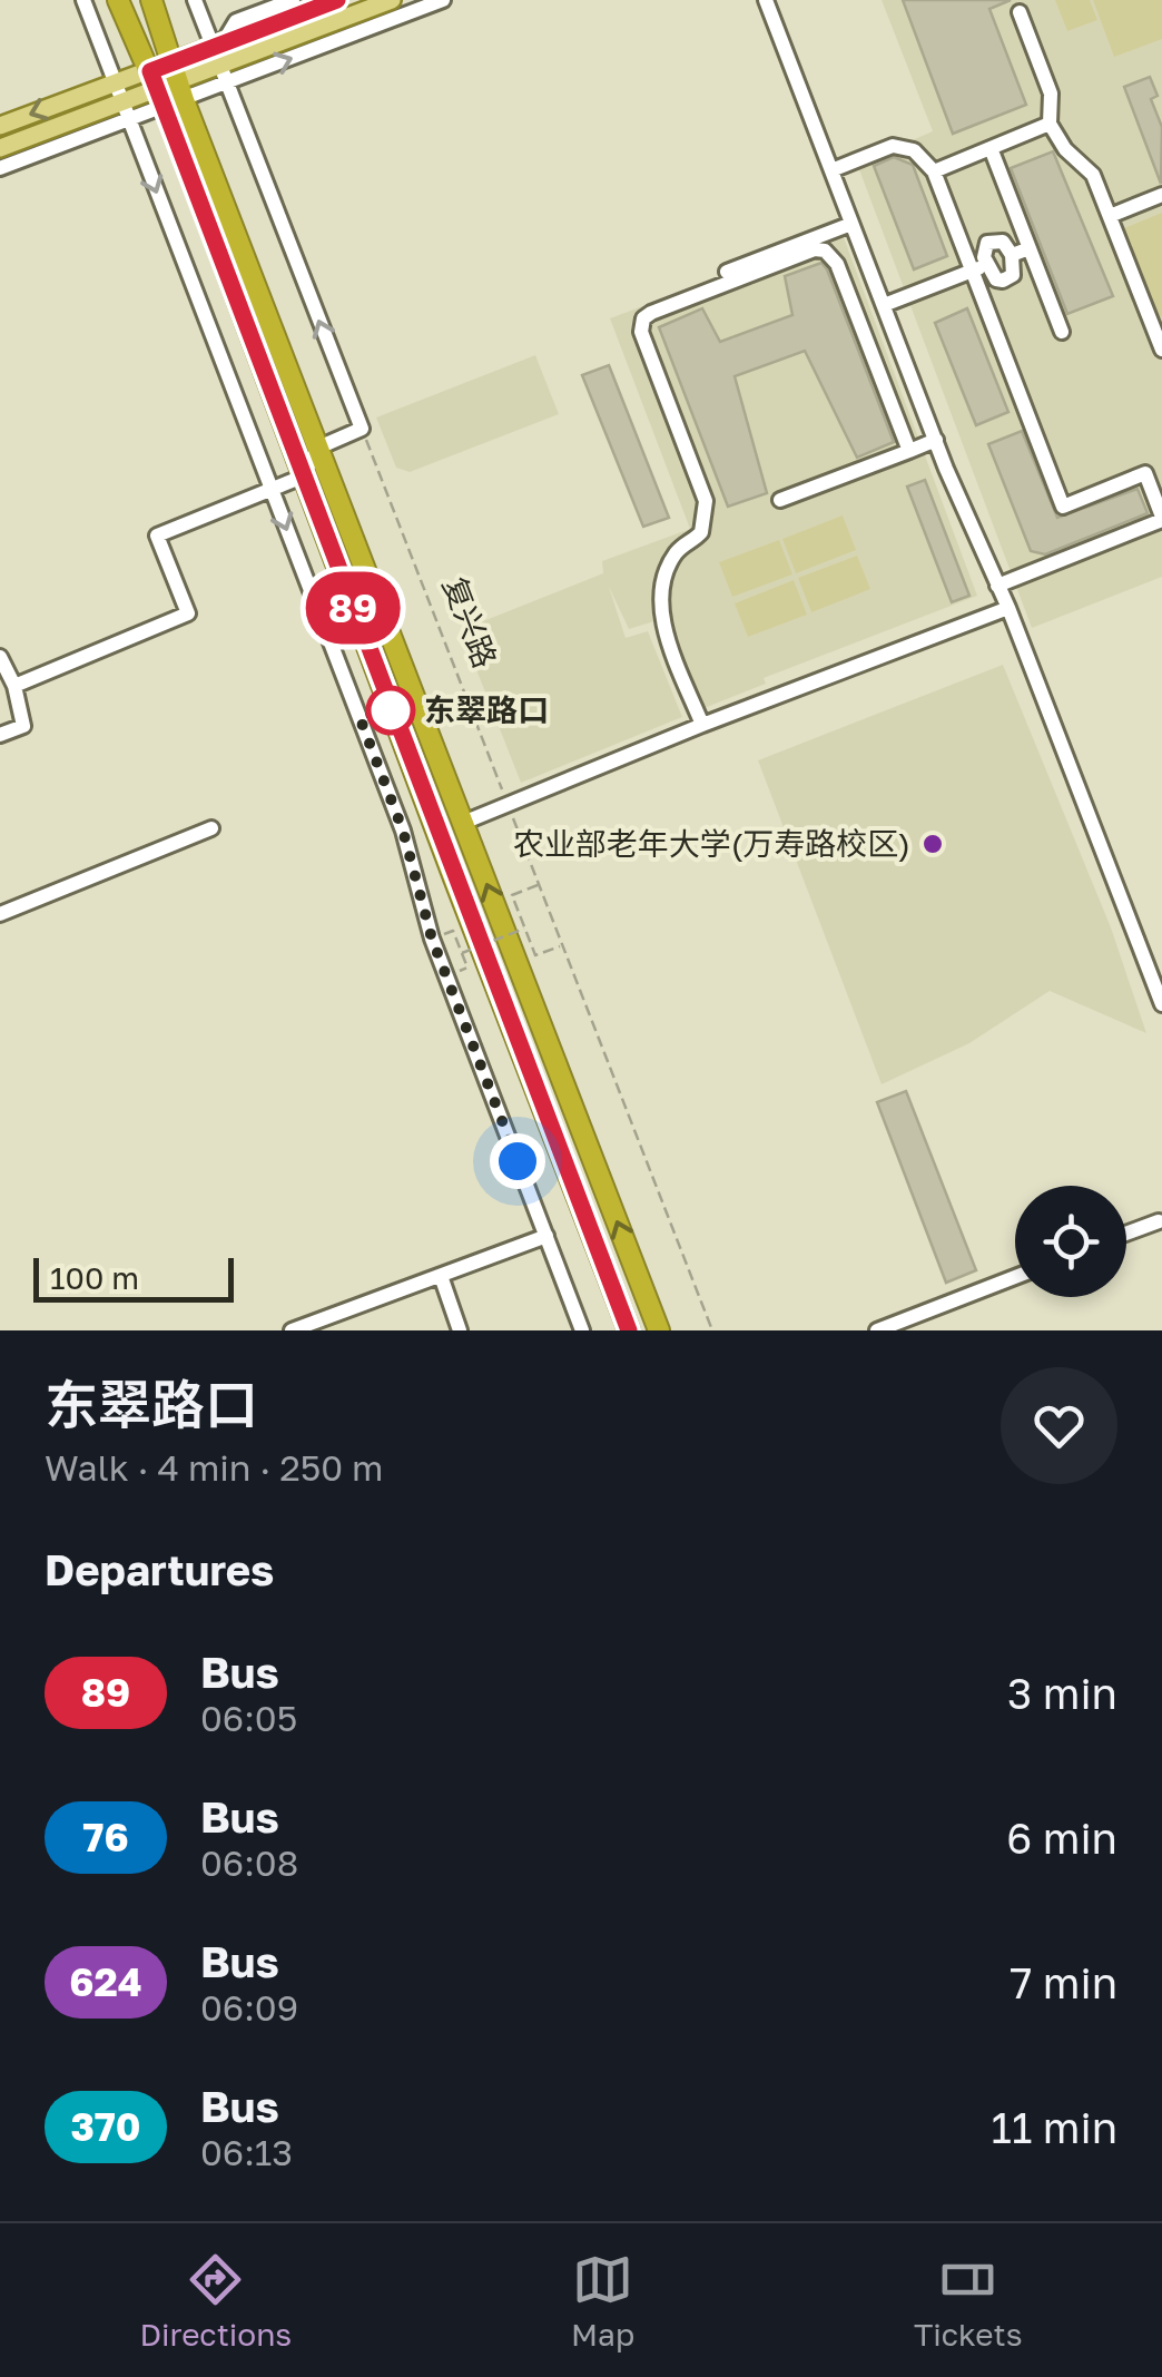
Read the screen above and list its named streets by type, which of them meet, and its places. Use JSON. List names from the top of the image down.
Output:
{
  "streets": {
    "path": ["复兴路"]
  },
  "places": ["东翠路口", "农业部老年大学(万寿路校区)"],
  "lines": ["bus line 89"],
  "scale_bar": "100 m",
  "page": {
    "on_map": "89",
    "scale": "100 m",
    "heading": [
      ["东翠路口", "Walk · 4 min · 250 m"],
      "Departures"
    ],
    "list": [
      {
        "mark": "89",
        "name": "Bus",
        "note": "06:05",
        "value": "3 min"
      },
      {
        "mark": "76",
        "name": "Bus",
        "note": "06:08",
        "value": "6 min"
      },
      {
        "mark": "624",
        "name": "Bus",
        "note": "06:09",
        "value": "7 min"
      },
      {
        "mark": "370",
        "name": "Bus",
        "note": "06:13",
        "value": "11 min"
      }
    ],
    "tabs": ["Directions", "Map", "Tickets"]
  }
}
